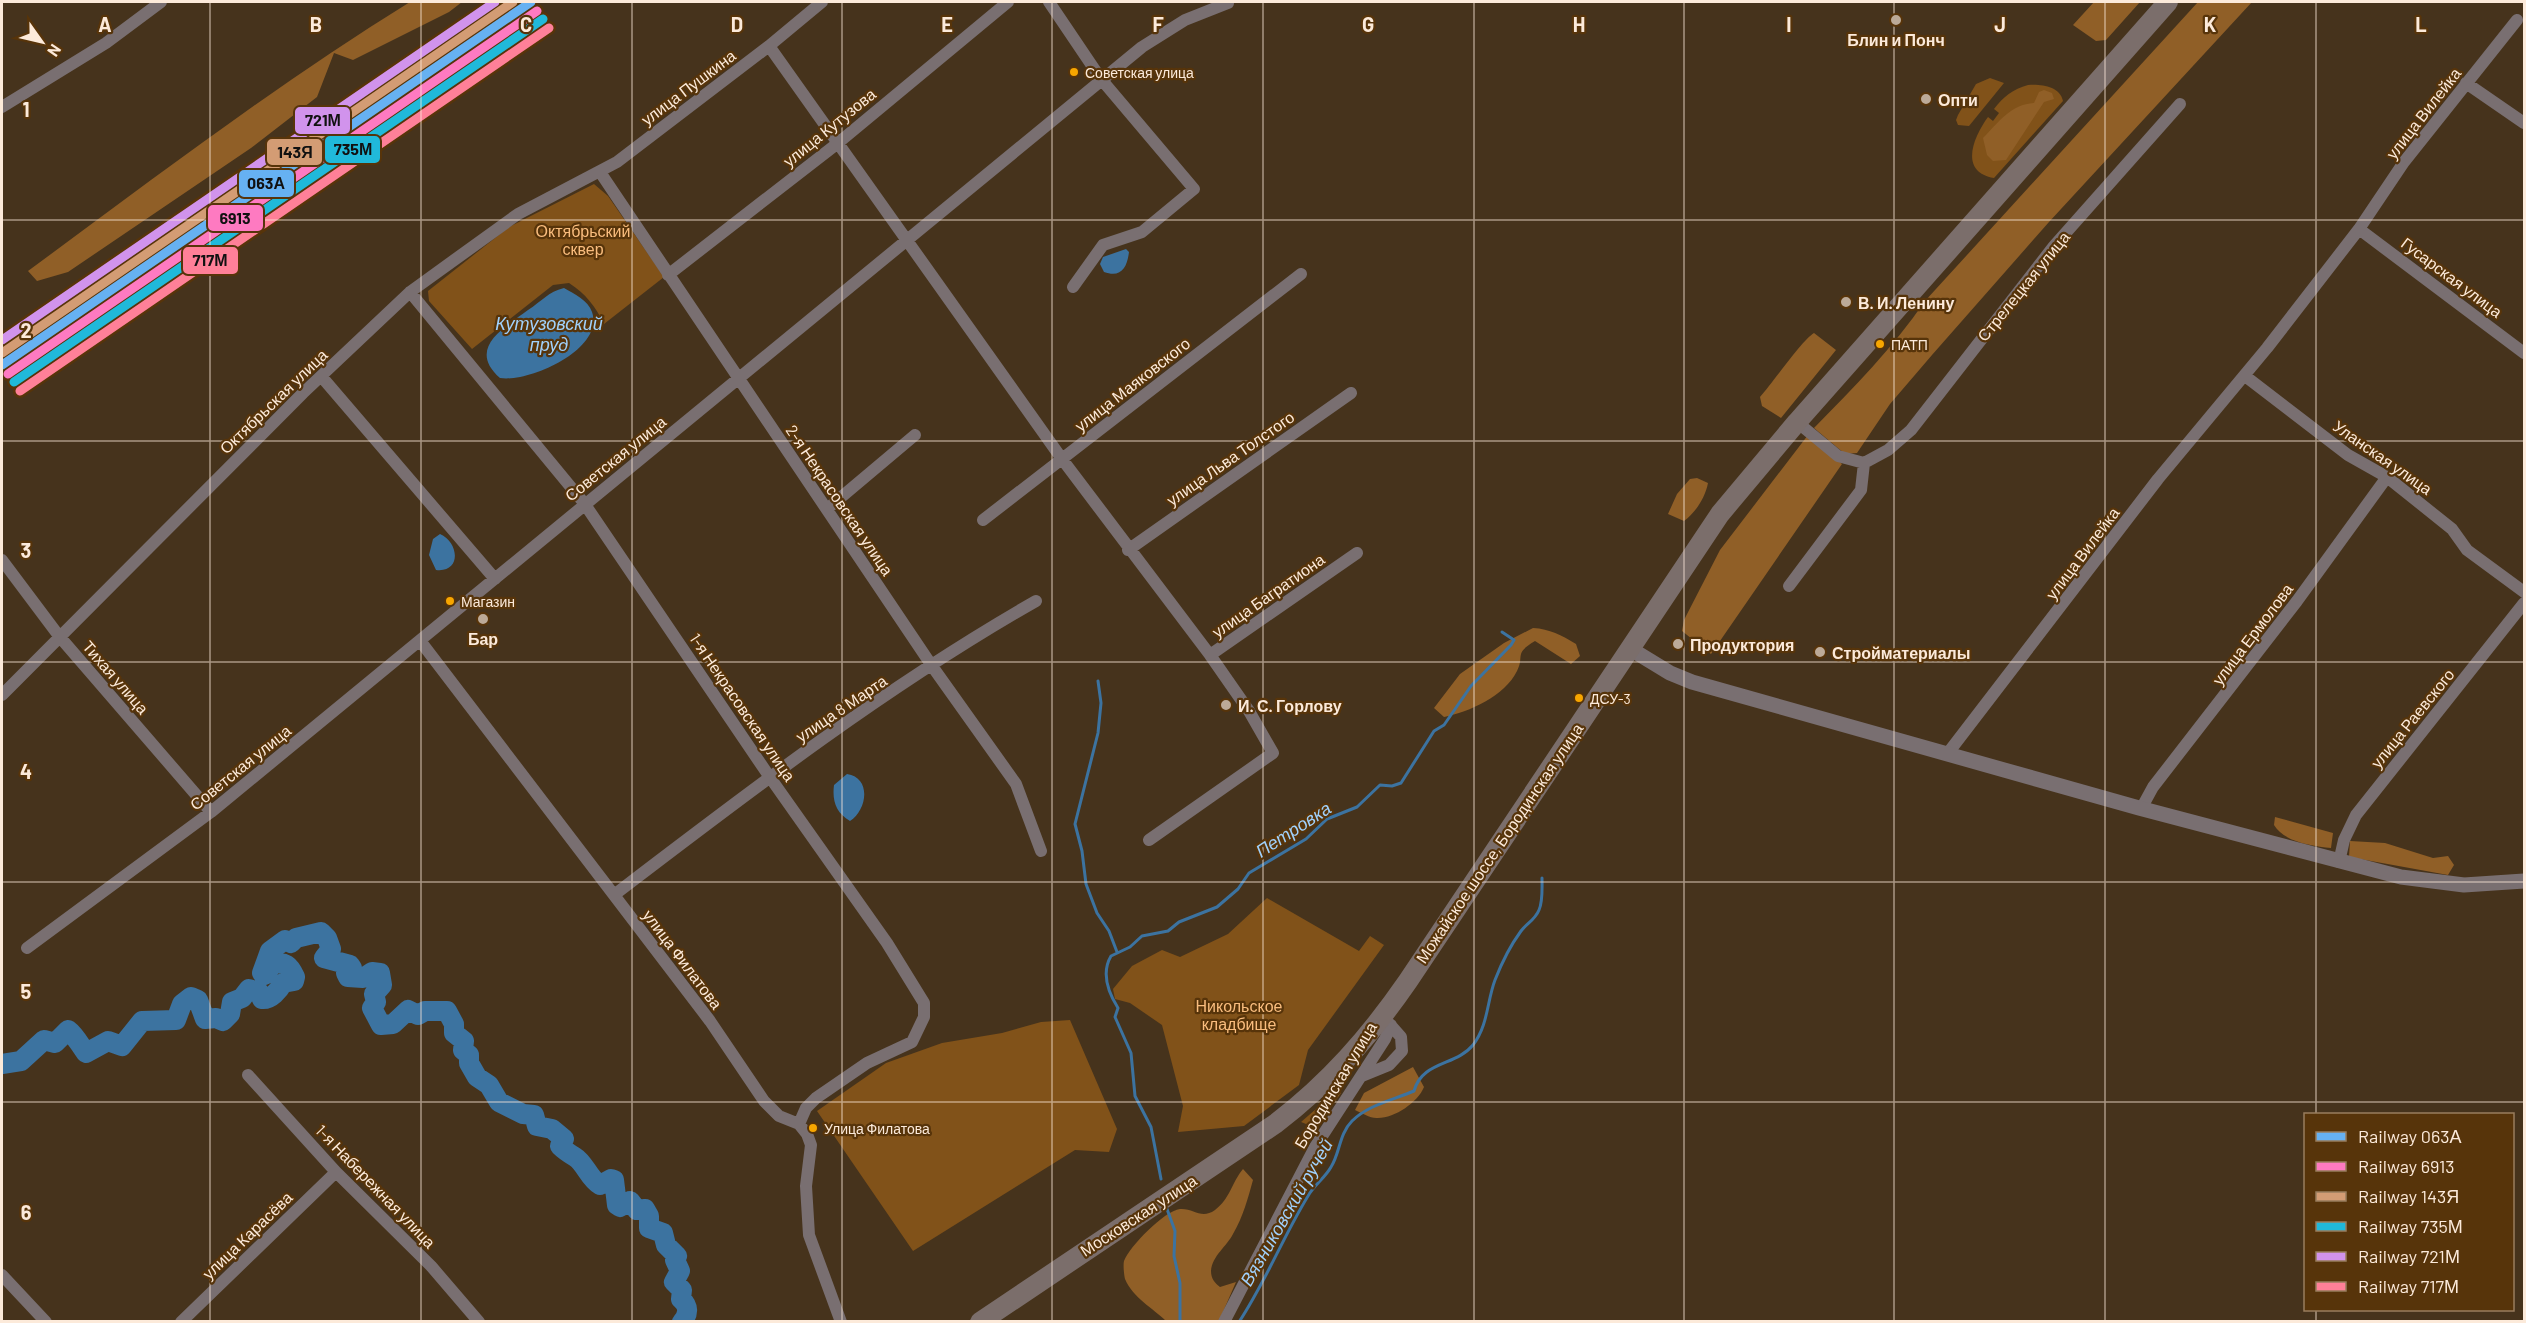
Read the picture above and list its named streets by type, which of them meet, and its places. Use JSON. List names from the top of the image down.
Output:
{
  "streets": {
    "main road": ["Можайское шоссе, Бородинская улица", "Московская улица"],
    "street": [
      "улица Пушкина",
      "улица Вилейка",
      "улица Кутузова",
      "Гусарская улица",
      "Стрелецкая улица",
      "улица Маяковского",
      "Октябрьская улица",
      "Уланская улица",
      "Советская улица",
      "улица Льва Толстого",
      "2-я Некрасовская улица",
      "улица Багратиона",
      "улица Ермолова",
      "Тихая улица",
      "1-я Некрасовская улица",
      "улица 8 Марта",
      "улица Раевского",
      "улица Филатова",
      "Бородинская улица",
      "1-я Набережная улица",
      "улица Карасёва"
    ]
  },
  "crossings": [
    ["улица Пушкина", "Октябрьская улица"],
    ["улица Пушкина", "2-я Некрасовская улица"],
    ["улица Вилейка", "Гусарская улица"],
    ["улица Вилейка", "Уланская улица"],
    ["улица Кутузова", "2-я Некрасовская улица"],
    ["Октябрьская улица", "2-я Некрасовская улица"],
    ["Октябрьская улица", "Тихая улица"],
    ["Октябрьская улица", "1-я Некрасовская улица"],
    ["Уланская улица", "улица Ермолова"],
    ["Советская улица", "2-я Некрасовская улица"],
    ["Советская улица", "Тихая улица"],
    ["Советская улица", "1-я Некрасовская улица"],
    ["Советская улица", "улица Филатова"],
    ["2-я Некрасовская улица", "улица 8 Марта"],
    ["1-я Некрасовская улица", "улица 8 Марта"],
    ["1-я Некрасовская улица", "улица Филатова"],
    ["улица 8 Марта", "улица Филатова"],
    ["Можайское шоссе, Бородинская улица", "Бородинская улица"],
    ["Можайское шоссе, Бородинская улица", "Московская улица"],
    ["1-я Набережная улица", "улица Карасёва"]
  ],
  "water": ["Кутузовский пруд", "Петровка", "Вязниковский ручей"],
  "parks": ["Октябрьский сквер", "Никольское кладбище"],
  "places": [
    "Блин и Понч",
    "Советская улица",
    "Опти",
    "В. И. Ленину",
    "ПАТП",
    "Магазин",
    "Бар",
    "Продуктория",
    "Стройматериалы",
    "ДСУ-3",
    "И. С. Горлову",
    "Улица Филатова"
  ],
  "lines": [
    "rail line 063А",
    "rail line 143Я",
    "rail line 721М",
    "rail line 6913",
    "rail line 735М",
    "rail line 717М"
  ],
  "legend": [
    "Railway 063А",
    "Railway 6913",
    "Railway 143Я",
    "Railway 735М",
    "Railway 721М",
    "Railway 717М"
  ],
  "north": "bottom right",
  "grid": {
    "columns": [
      "A",
      "B",
      "C",
      "D",
      "E",
      "F",
      "G",
      "H",
      "I",
      "J",
      "K",
      "L"
    ],
    "rows": [
      "1",
      "2",
      "3",
      "4",
      "5",
      "6"
    ]
  }
}
